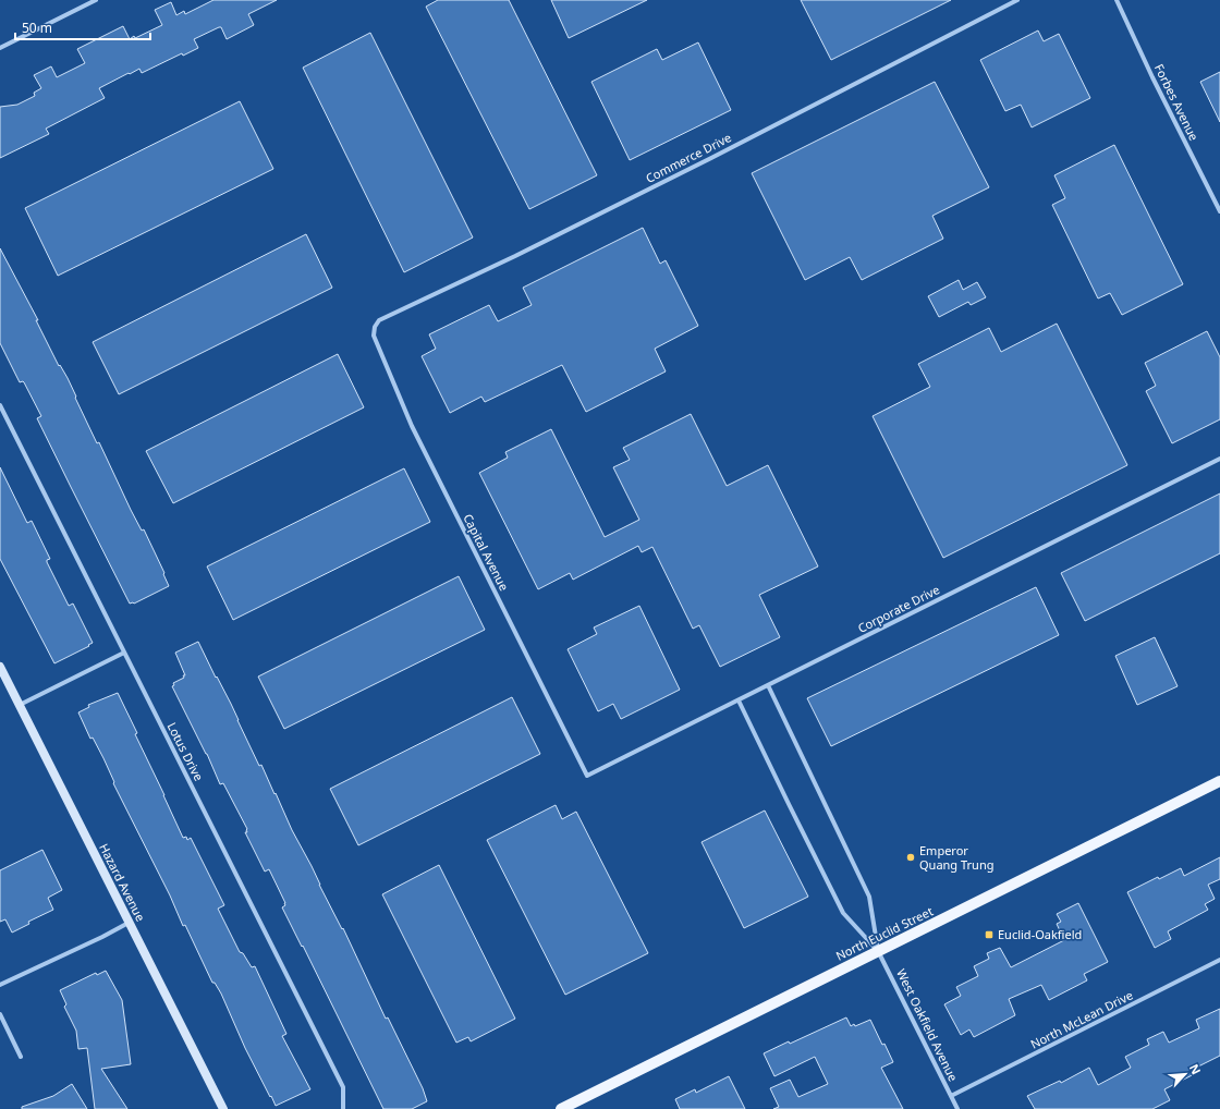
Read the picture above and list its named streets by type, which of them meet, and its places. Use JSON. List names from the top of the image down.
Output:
{
  "streets": {
    "main road": ["North Euclid Street"],
    "street": [
      "Forbes Avenue",
      "Commerce Drive",
      "Capital Avenue",
      "Corporate Drive",
      "Lotus Drive",
      "Hazard Avenue",
      "North McLean Drive",
      "West Oakfield Avenue"
    ]
  },
  "crossings": [
    ["Commerce Drive", "Capital Avenue"],
    ["Capital Avenue", "Corporate Drive"],
    ["North Euclid Street", "West Oakfield Avenue"],
    ["North McLean Drive", "West Oakfield Avenue"]
  ],
  "places": {
    "other": ["Emperor Quang Trung"],
    "transit": ["Euclid-Oakfield"]
  },
  "scale_bar": "50 m",
  "north": "top right"
}
